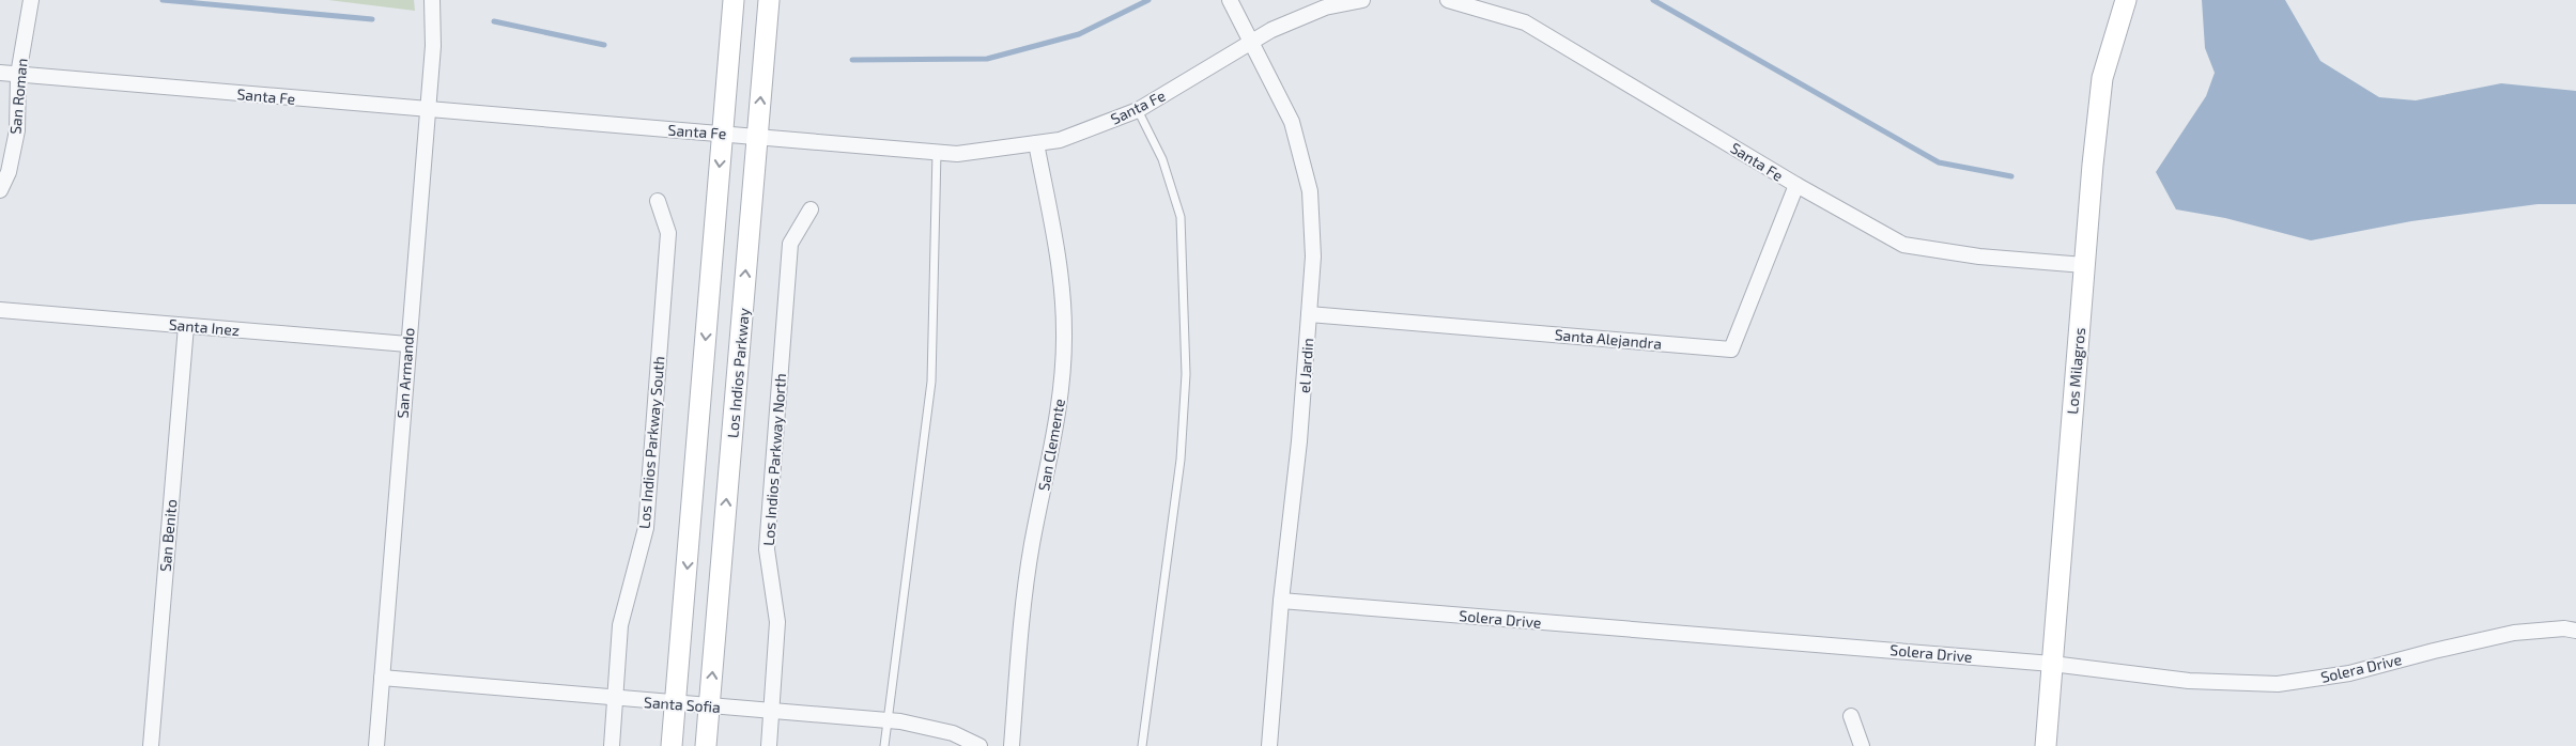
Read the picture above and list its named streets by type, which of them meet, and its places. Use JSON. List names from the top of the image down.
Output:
{
  "streets": {
    "street": [
      "San Roman",
      "Santa Fe",
      "Santa Inez",
      "Santa Alejandra",
      "el Jardin",
      "Los Milagros",
      "San Armando",
      "Los Indios Parkway",
      "Los Indios Parkway South",
      "San Clemente",
      "Los Indios Parkway North",
      "San Benito",
      "Solera Drive",
      "Santa Sofia"
    ]
  },
  "crossings": [
    ["San Roman", "Santa Fe"],
    ["Santa Fe", "Santa Alejandra"],
    ["Santa Fe", "el Jardin"],
    ["Santa Fe", "Los Milagros"],
    ["Santa Fe", "San Armando"],
    ["Santa Fe", "Los Indios Parkway"],
    ["Santa Fe", "San Clemente"],
    ["Santa Inez", "San Armando"],
    ["Santa Inez", "San Benito"],
    ["Santa Alejandra", "el Jardin"],
    ["el Jardin", "Solera Drive"],
    ["Los Milagros", "Solera Drive"],
    ["San Armando", "Santa Sofia"],
    ["Los Indios Parkway", "Santa Sofia"],
    ["Los Indios Parkway South", "Santa Sofia"],
    ["Los Indios Parkway North", "Santa Sofia"]
  ]
}
